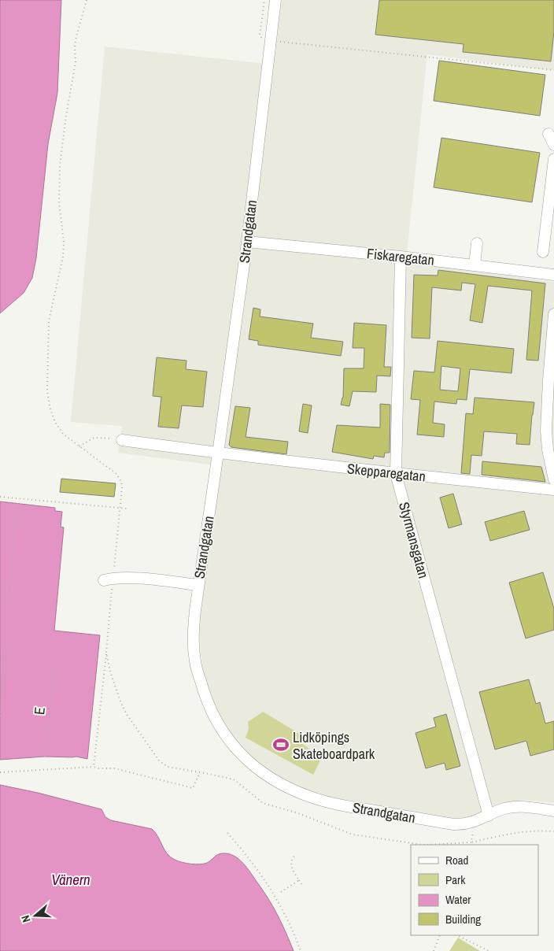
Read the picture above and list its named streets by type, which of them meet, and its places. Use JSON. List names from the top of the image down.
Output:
{
  "streets": {
    "street": [
      "Strandgatan",
      "Fiskaregatan",
      "Skepparegatan",
      "Styrmansgatan"
    ],
    "path": ["E"]
  },
  "crossings": [
    ["Strandgatan", "Fiskaregatan"],
    ["Strandgatan", "Skepparegatan"],
    ["Strandgatan", "Styrmansgatan"],
    ["Fiskaregatan", "Styrmansgatan"],
    ["Skepparegatan", "Styrmansgatan"]
  ],
  "water": ["Vänern"],
  "places": {
    "sports": ["Lidköpings Skateboardpark"]
  },
  "legend": [
    "Road",
    "Park",
    "Water",
    "Building"
  ],
  "north": "left"
}
